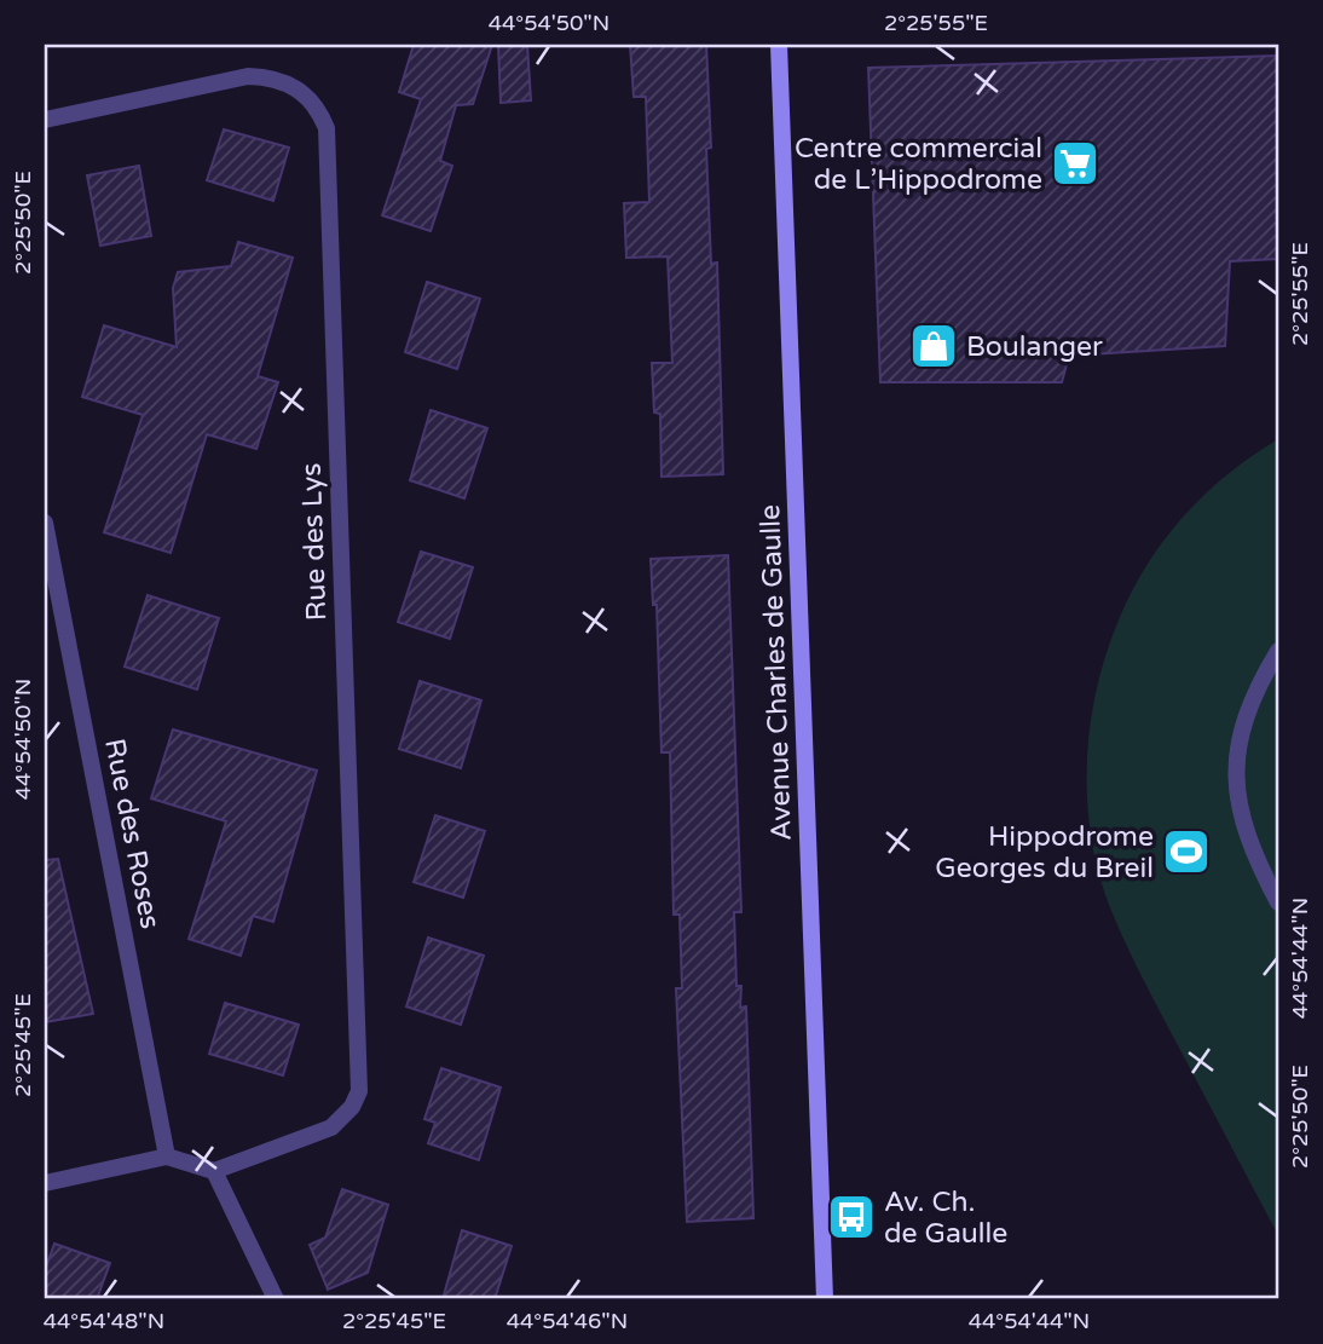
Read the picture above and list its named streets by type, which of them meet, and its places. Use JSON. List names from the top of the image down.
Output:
{
  "streets": {
    "main road": ["Avenue Charles de Gaulle"],
    "street": ["Rue des Lys", "Rue des Roses"]
  },
  "places": {
    "supermarket": ["Centre commercial de L’Hippodrome"],
    "shop": ["Boulanger"],
    "sports": ["Hippodrome Georges du Breil"],
    "bus stop": ["Av. Ch. de Gaulle"]
  },
  "coordinates": [
    "44°54'50\"N",
    "2°25'55\"E",
    "2°25'50\"E",
    "44°54'44\"N",
    "2°25'45\"E",
    "44°54'48\"N",
    "44°54'46\"N"
  ]
}
